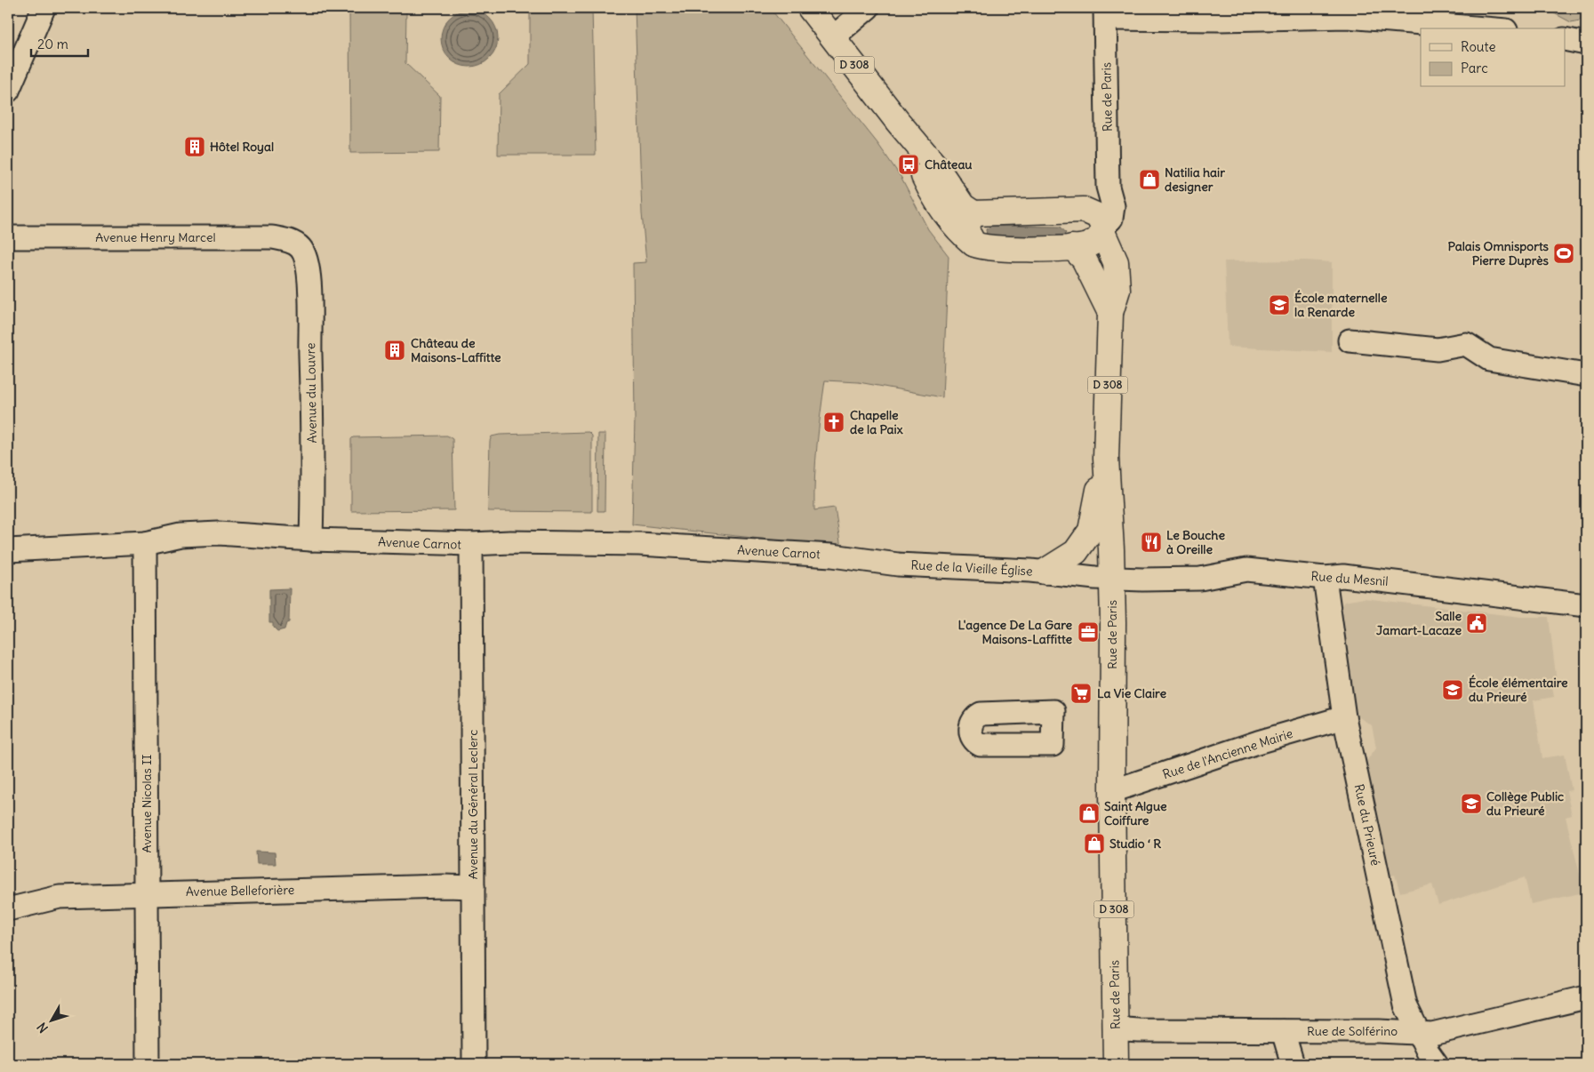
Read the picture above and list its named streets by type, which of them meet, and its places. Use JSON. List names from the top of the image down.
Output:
{
  "streets": {
    "main road": ["D 308", "Rue de Paris"],
    "street": [
      "Avenue Henry Marcel",
      "Avenue du Louvre",
      "Avenue Carnot",
      "Rue de la Vieille Église",
      "Rue du Mesnil",
      "Rue de l'Ancienne Mairie",
      "Avenue Nicolas II",
      "Avenue du Général Leclerc",
      "Rue du Prieuré",
      "Avenue Belleforière",
      "Rue de Solférino"
    ]
  },
  "crossings": [
    ["Rue de Paris", "Rue de la Vieille Église"],
    ["Rue de Paris", "Rue du Mesnil"],
    ["Rue de Paris", "Rue de l'Ancienne Mairie"],
    ["Rue de Paris", "Rue de Solférino"],
    ["Avenue Henry Marcel", "Avenue du Louvre"],
    ["Avenue du Louvre", "Avenue Carnot"],
    ["Avenue Carnot", "Rue de la Vieille Église"],
    ["Avenue Carnot", "Avenue Nicolas II"],
    ["Avenue Carnot", "Avenue du Général Leclerc"],
    ["Rue de la Vieille Église", "Rue du Mesnil"],
    ["Rue du Mesnil", "Rue du Prieuré"],
    ["Rue de l'Ancienne Mairie", "Rue du Prieuré"],
    ["Avenue Nicolas II", "Avenue Belleforière"],
    ["Avenue du Général Leclerc", "Avenue Belleforière"],
    ["Rue du Prieuré", "Rue de Solférino"]
  ],
  "places": {
    "building": ["Hôtel Royal", "Château de Maisons-Laffitte"],
    "bus stop": ["Château"],
    "shop": ["Natilia hair designer", "Saint Algue Coiffure", "Studio ‘ R"],
    "sports": ["Palais Omnisports Pierre Duprès"],
    "school or university": ["École maternelle la Renarde", "École élémentaire du Prieuré", "Collège Public du Prieuré"],
    "church": ["Chapelle de la Paix"],
    "restaurant": ["Le Bouche à Oreille"],
    "public building": ["Salle Jamart-Lacaze"],
    "office": ["L'agence De La Gare Maisons-Laffitte"],
    "supermarket": ["La Vie Claire"]
  },
  "legend": ["Route", "Parc"],
  "scale_bar": "20 m",
  "north": "bottom left"
}
